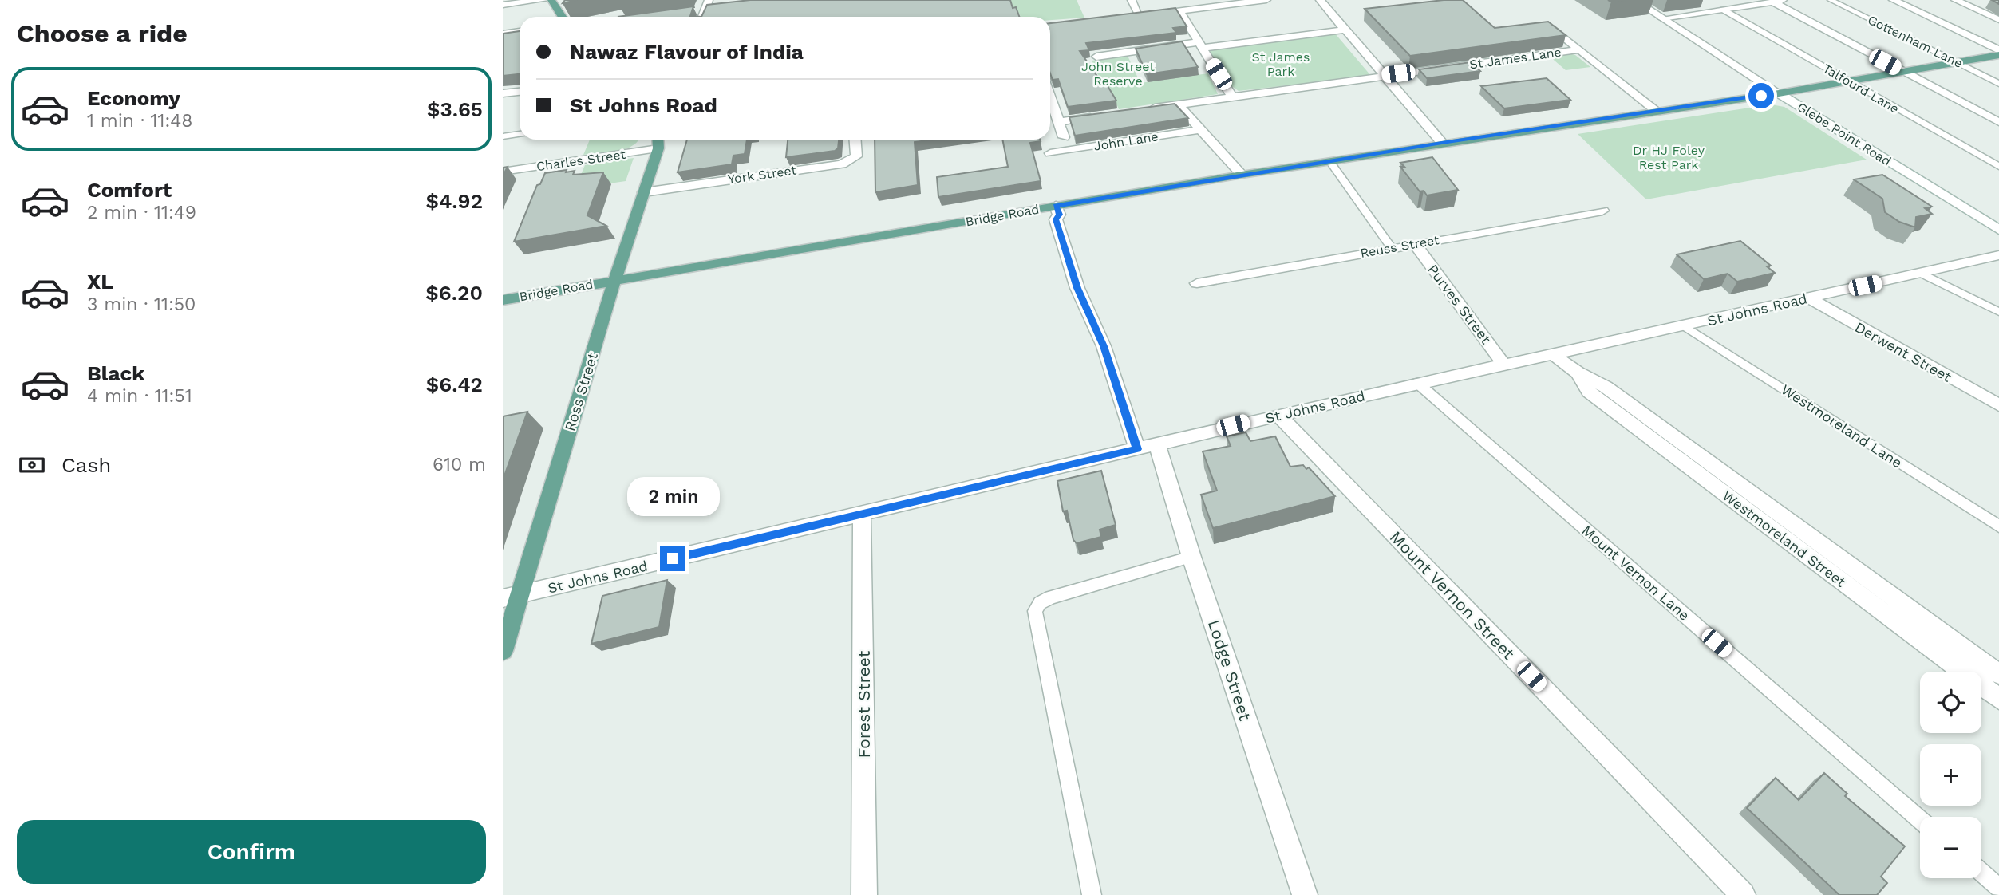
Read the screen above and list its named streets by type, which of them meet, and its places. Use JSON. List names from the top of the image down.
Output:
{
  "streets": {
    "main road": ["Bridge Road", "Ross Street"],
    "street": [
      "St James Lane",
      "Glebe Point Road",
      "John Lane",
      "Charles Street",
      "York Street",
      "Reuss Street",
      "Purves Street",
      "St Johns Road",
      "Derwent Street",
      "Westmoreland Street",
      "Mount Vernon Street",
      "Lodge Street",
      "Forest Street"
    ],
    "lane": [
      "Gottenham Lane",
      "Talfourd Lane",
      "Westmoreland Lane",
      "Mount Vernon Lane"
    ]
  },
  "crossings": [
    ["Gottenham Lane", "Bridge Road"],
    ["Talfourd Lane", "Bridge Road"],
    ["Glebe Point Road", "Bridge Road"],
    ["Charles Street", "Ross Street"],
    ["York Street", "Ross Street"],
    ["Bridge Road", "Ross Street"],
    ["Bridge Road", "Lodge Street"],
    ["Reuss Street", "Purves Street"],
    ["Purves Street", "St Johns Road"],
    ["St Johns Road", "Derwent Street"],
    ["St Johns Road", "Ross Street"],
    ["St Johns Road", "Westmoreland Lane"],
    ["St Johns Road", "Westmoreland Street"],
    ["St Johns Road", "Mount Vernon Lane"],
    ["St Johns Road", "Mount Vernon Street"],
    ["St Johns Road", "Lodge Street"],
    ["St Johns Road", "Forest Street"]
  ],
  "parks": ["St James Park", "John Street Reserve", "Dr HJ Foley Rest Park"],
  "page": {
    "heading": "Choose a ride",
    "banner": ["Nawaz Flavour of India", "St Johns Road"],
    "list": [
      {
        "name": "Economy",
        "note": "1 min · 11:48",
        "value": "$3.65"
      },
      {
        "name": "Comfort",
        "note": "2 min · 11:49",
        "value": "$4.92"
      },
      {
        "name": "XL",
        "note": "3 min · 11:50",
        "value": "$6.20"
      },
      {
        "name": "Black",
        "note": "4 min · 11:51",
        "value": "$6.42"
      }
    ],
    "pay": ["Cash", "610 m"],
    "bubble": "2 min",
    "map_buttons": ["+", "−"],
    "buttons": "Confirm"
  }
}
